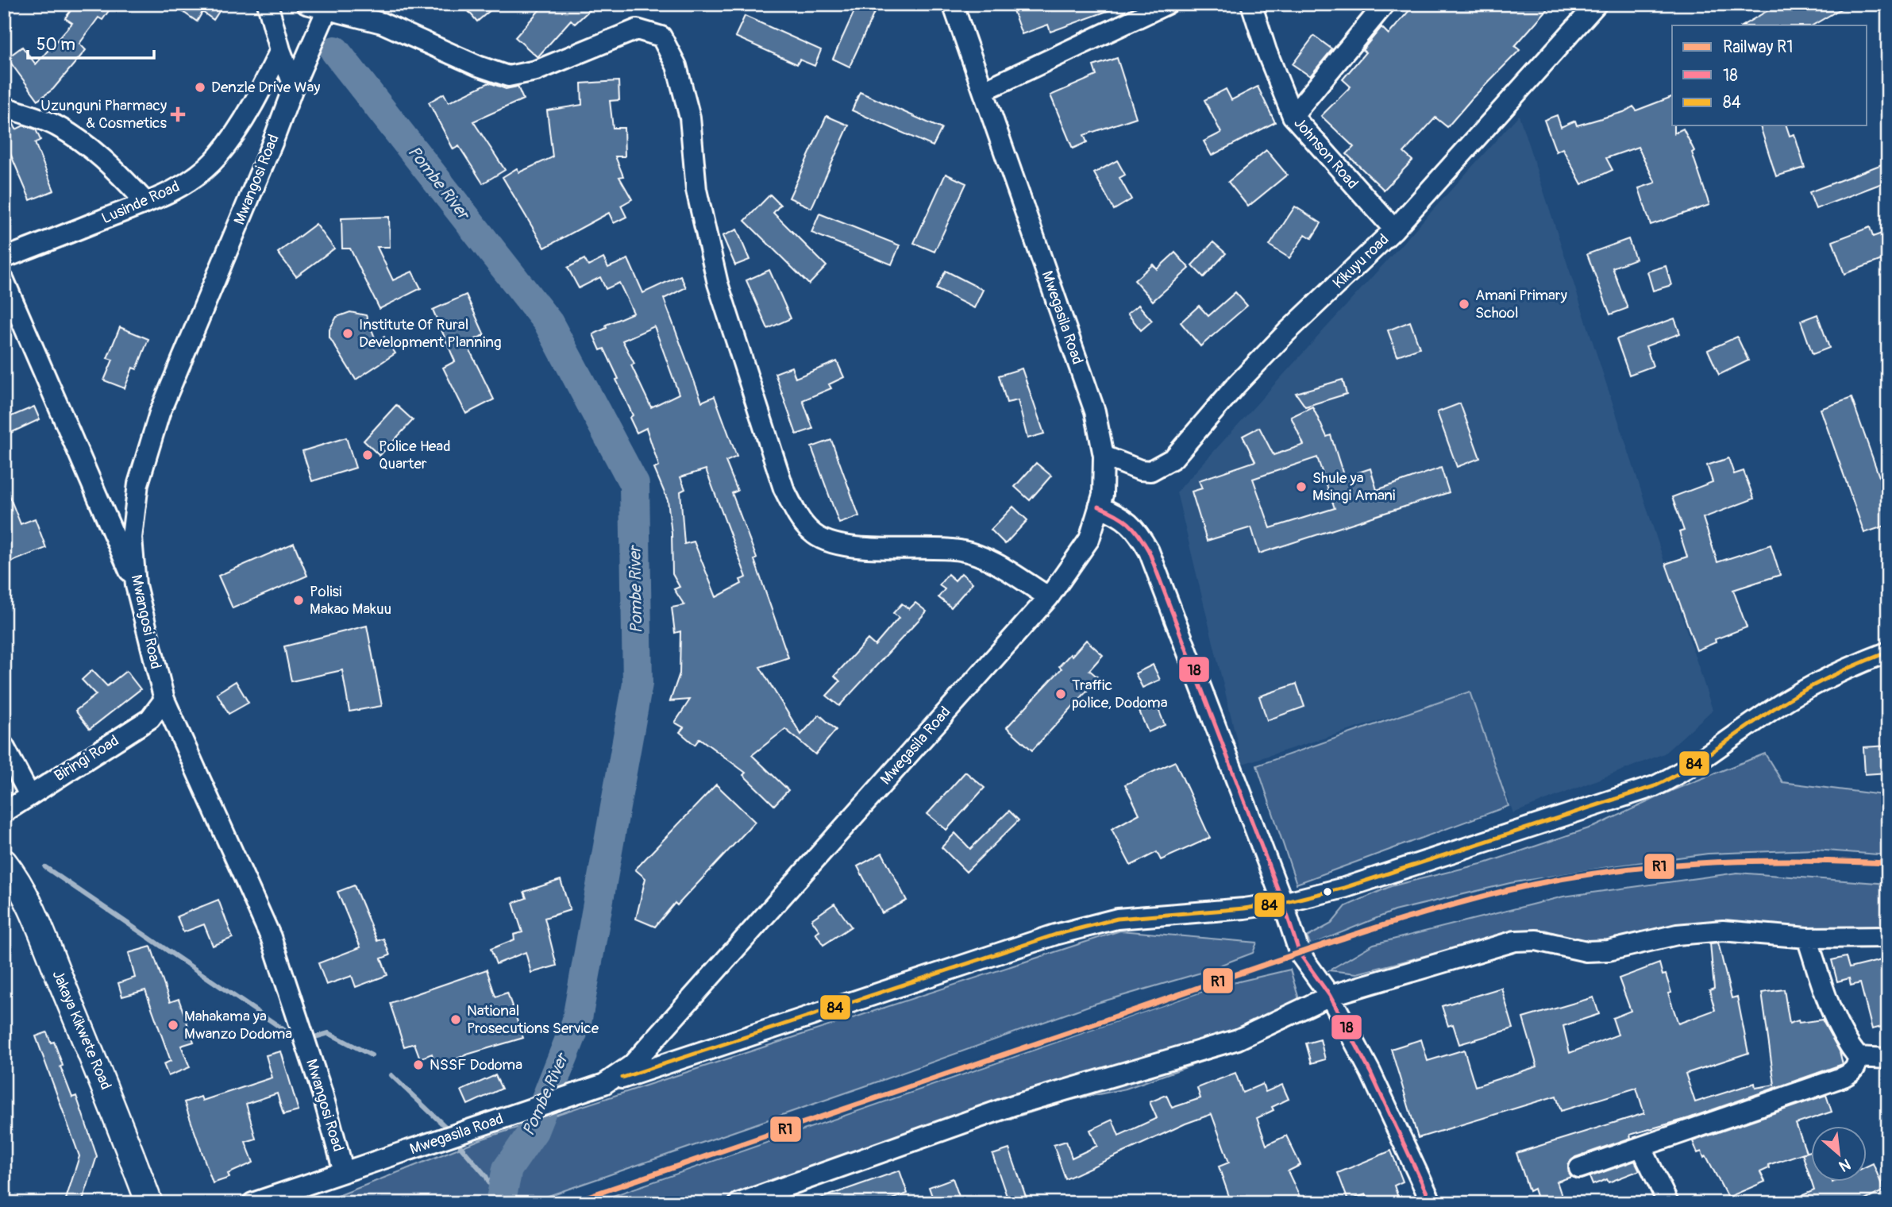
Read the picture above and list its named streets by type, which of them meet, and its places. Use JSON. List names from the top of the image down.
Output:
{
  "streets": {
    "main road": ["Jakaya Kikwete Road"],
    "street": [
      "Johnson Road",
      "Mwangosi Road",
      "Lusinde Road",
      "Kikuyu road",
      "Mwegasila Road",
      "Biringi Road"
    ]
  },
  "crossings": [
    ["Johnson Road", "Kikuyu road"],
    ["Mwangosi Road", "Mwegasila Road"],
    ["Mwangosi Road", "Biringi Road"],
    ["Kikuyu road", "Mwegasila Road"]
  ],
  "water": ["Pombe River"],
  "places": {
    "other": [
      "Denzle Drive Way",
      "Amani Primary School",
      "Institute Of Rural Development Planning",
      "Police Head Quarter",
      "Shule ya Msingi Amani",
      "Polisi Makao Makuu",
      "Traffic police, Dodoma",
      "National Prosecutions Service",
      "Mahakama ya Mwanzo Dodoma",
      "NSSF Dodoma"
    ],
    "health": ["Uzunguni Pharmacy & Cosmetics"]
  },
  "lines": ["transit line 18", "transit line 84", "rail line R1"],
  "legend": ["Railway R1", "18", "84"],
  "scale_bar": "50 m",
  "north": "bottom right"
}
